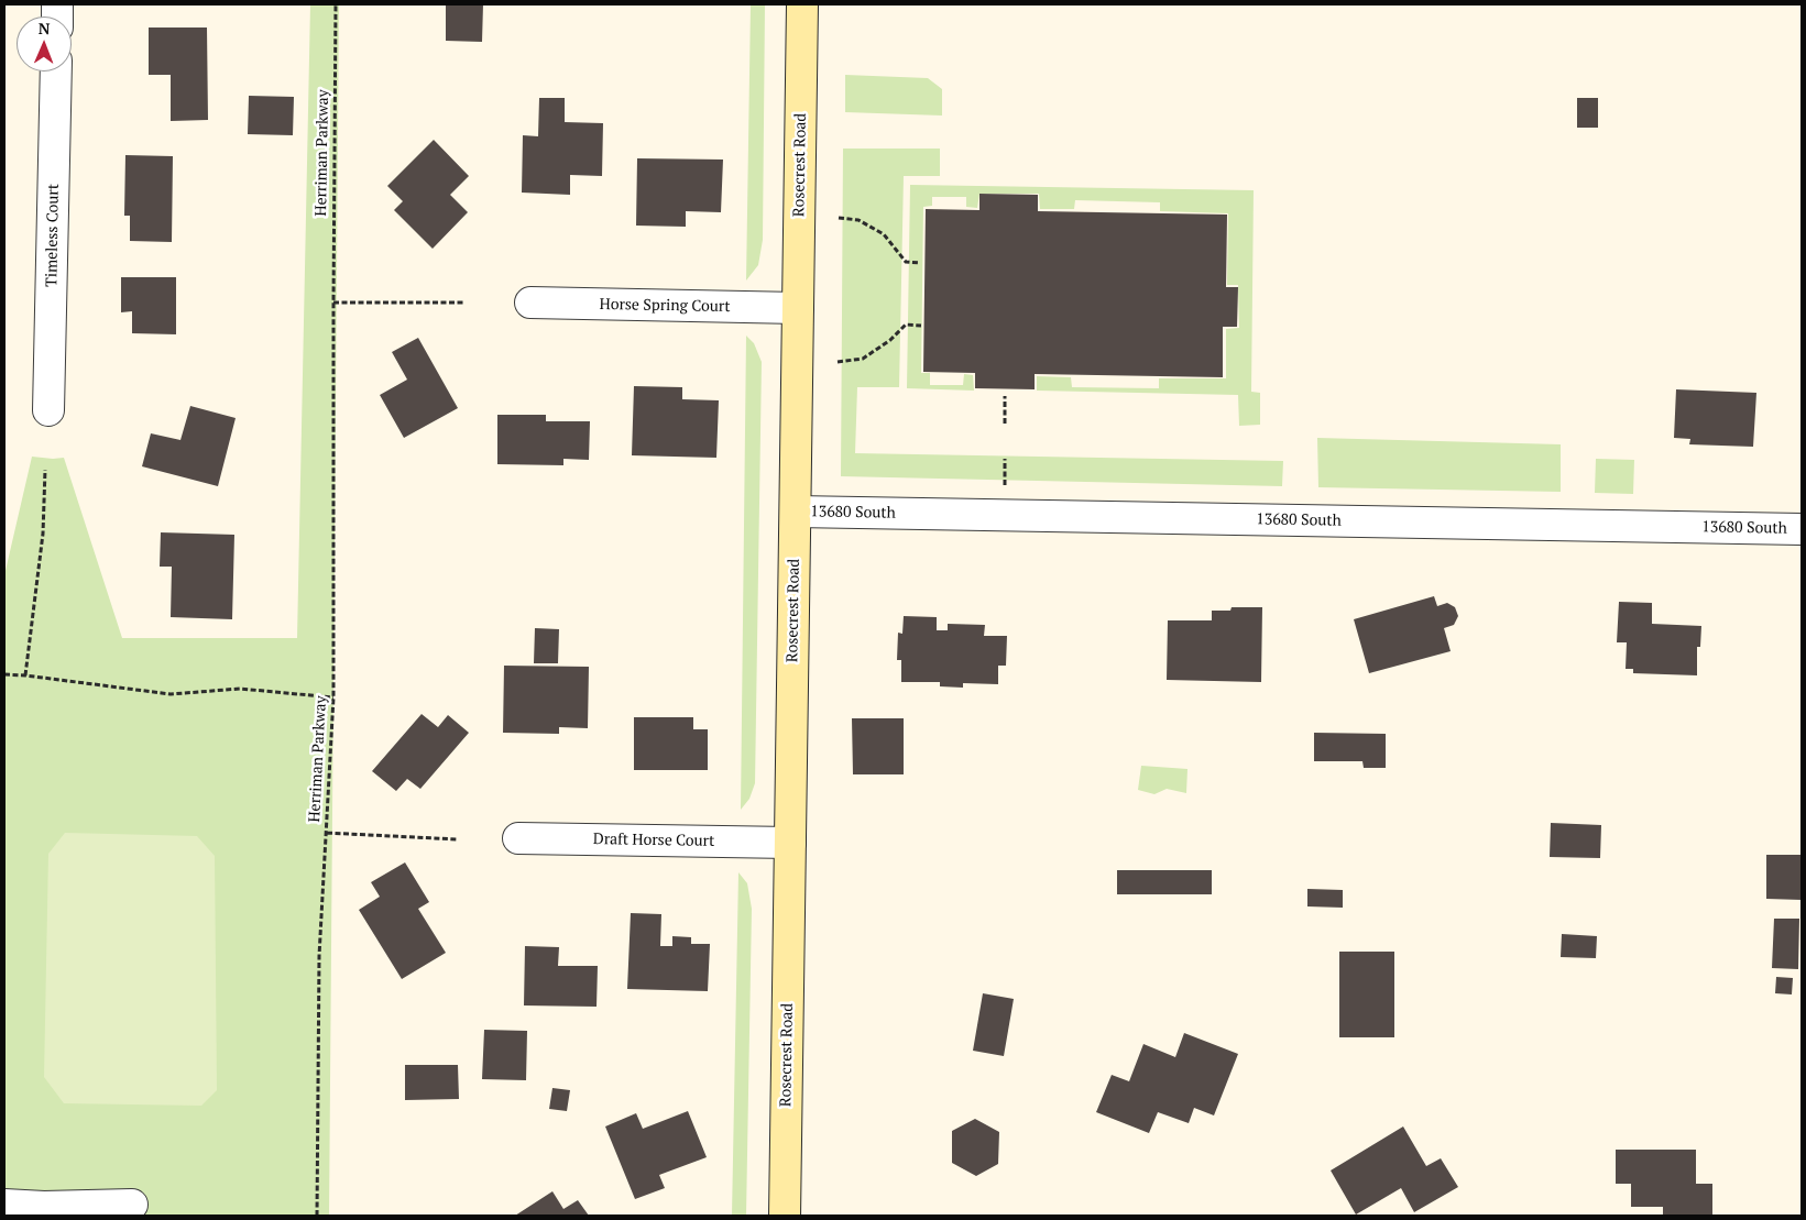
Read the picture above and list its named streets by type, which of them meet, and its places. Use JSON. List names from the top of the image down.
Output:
{
  "streets": {
    "main road": ["Rosecrest Road"],
    "street": [
      "Timeless Court",
      "Horse Spring Court",
      "13680 South",
      "Draft Horse Court"
    ],
    "path": ["Herriman Parkway"]
  },
  "crossings": [
    ["Rosecrest Road", "Horse Spring Court"],
    ["Rosecrest Road", "13680 South"],
    ["Rosecrest Road", "Draft Horse Court"]
  ],
  "north": "top"
}
